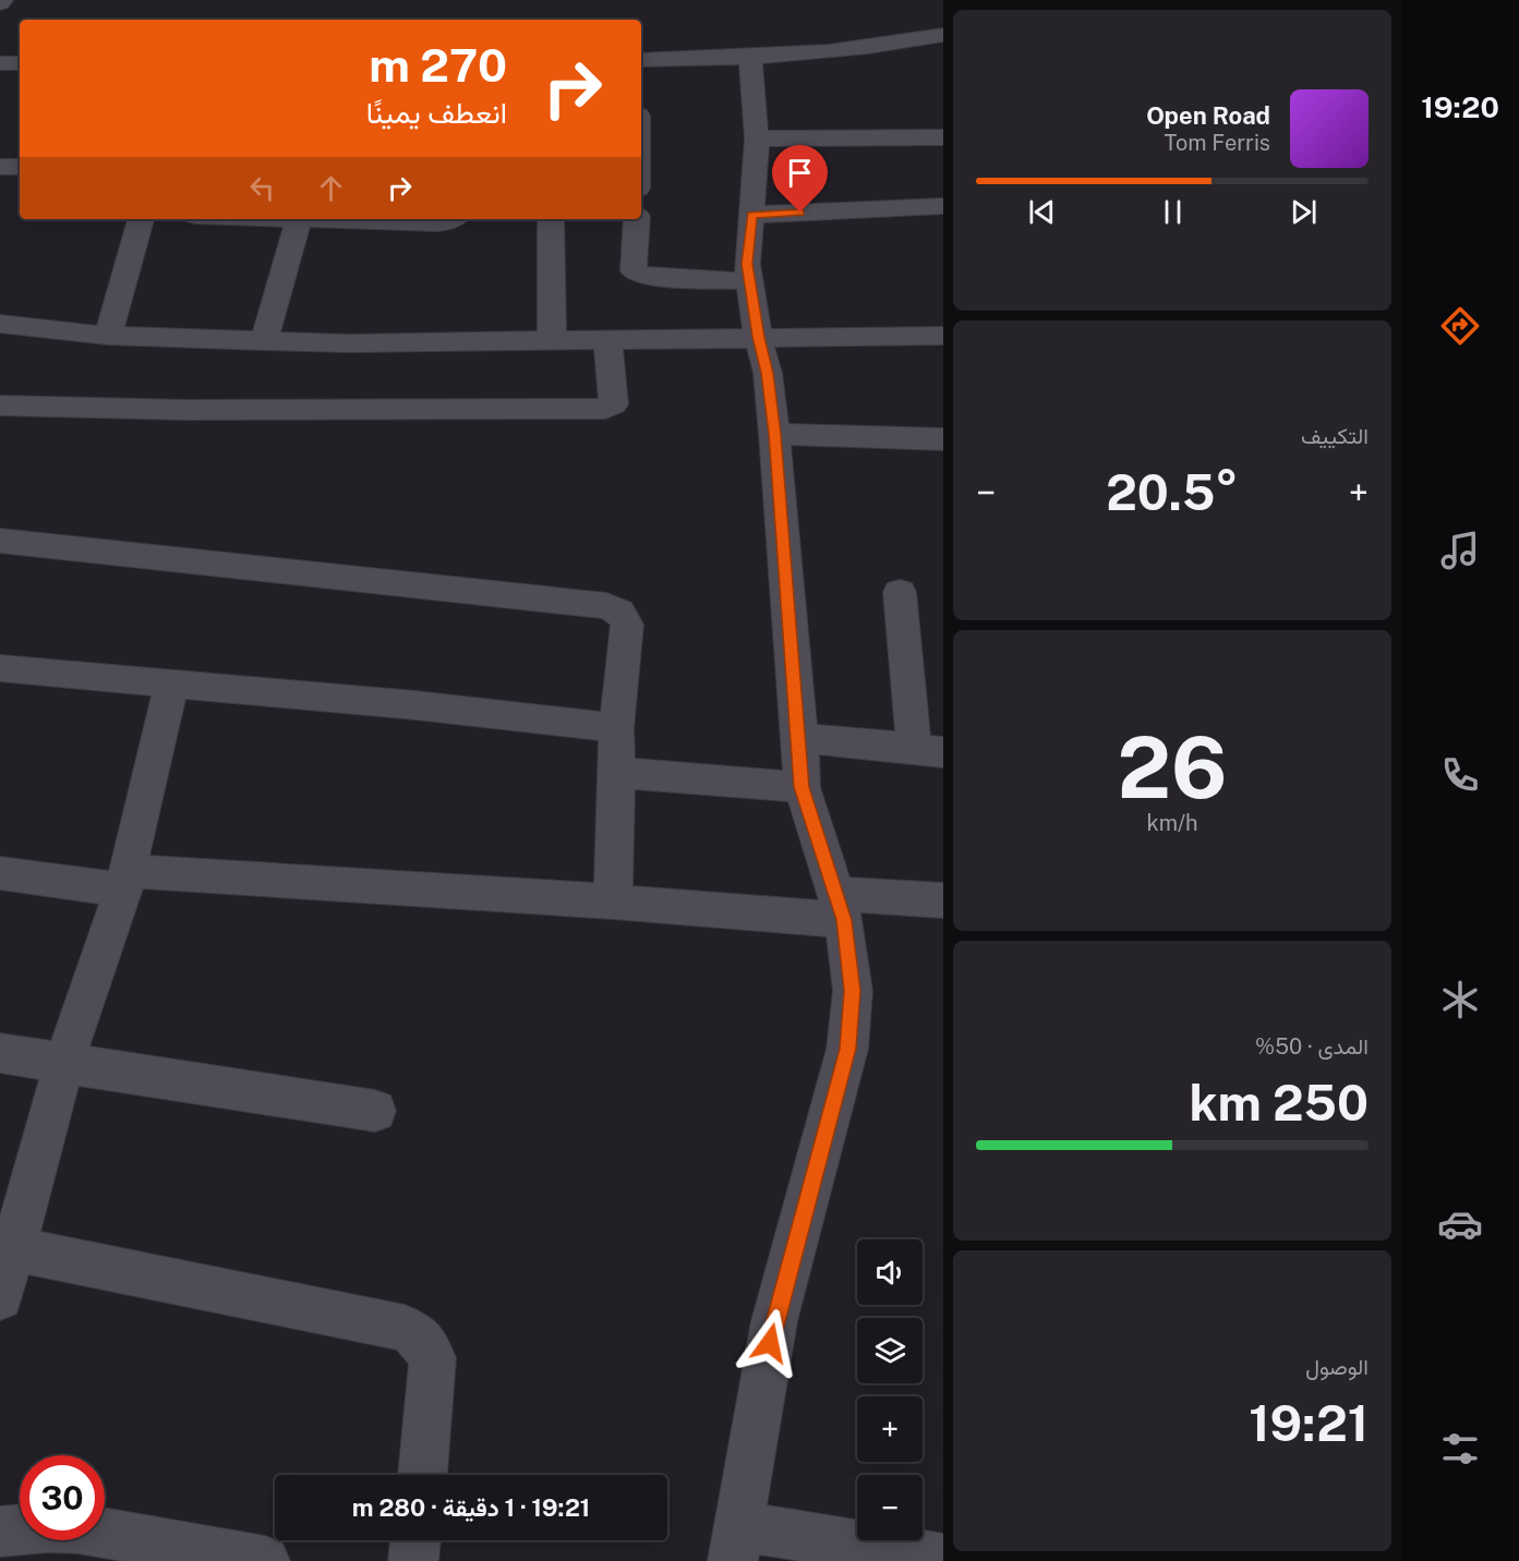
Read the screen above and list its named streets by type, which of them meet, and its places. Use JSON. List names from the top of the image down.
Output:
{
  "page": {
    "tabs": "19:20",
    "turn": ["270 m", "انعطف يمينًا"],
    "song": ["Open Road", "Tom Ferris"],
    "tile": [
      "التكييف",
      ["26", "km/h"],
      ["المدى · 50%", "250 km"],
      ["الوصول", "19:21"]
    ],
    "heat": ["−", "20.5°", "+"],
    "map_buttons": ["+", "−"],
    "limit": "30",
    "trip": "19:21 · 1 دقيقة · 280 m"
  }
}
